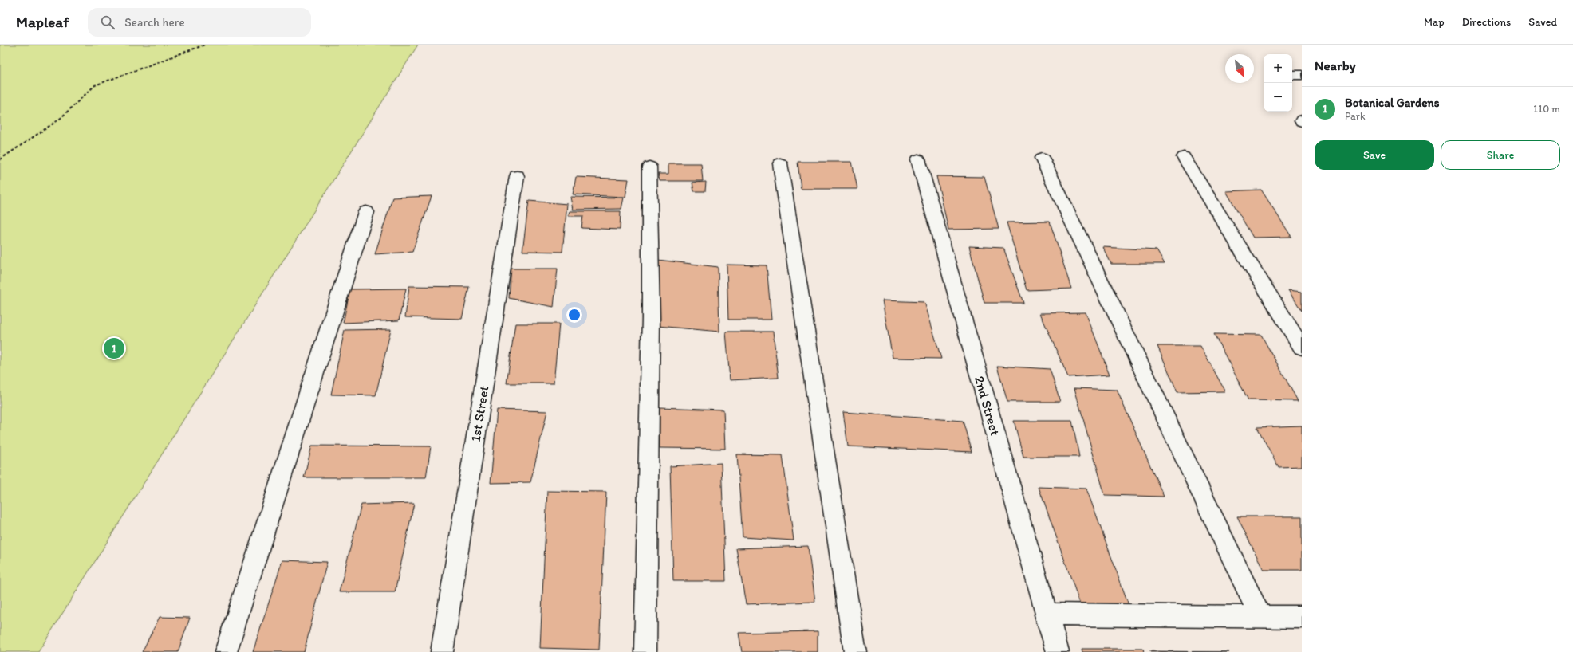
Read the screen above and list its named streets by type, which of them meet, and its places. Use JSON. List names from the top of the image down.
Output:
{
  "streets": {
    "street": ["2nd Street", "1st Street"]
  },
  "north": "bottom right",
  "page": {
    "header": "Mapleaf",
    "search": "Search here",
    "nav": ["Map", "Directions", "Saved"],
    "heading": "Nearby",
    "map_buttons": ["+", "−"],
    "list": [
      {
        "mark": "1",
        "name": "Botanical Gardens",
        "note": "Park",
        "value": "110 m"
      }
    ],
    "buttons": ["Save", "Share"],
    "pins": "1"
  }
}
